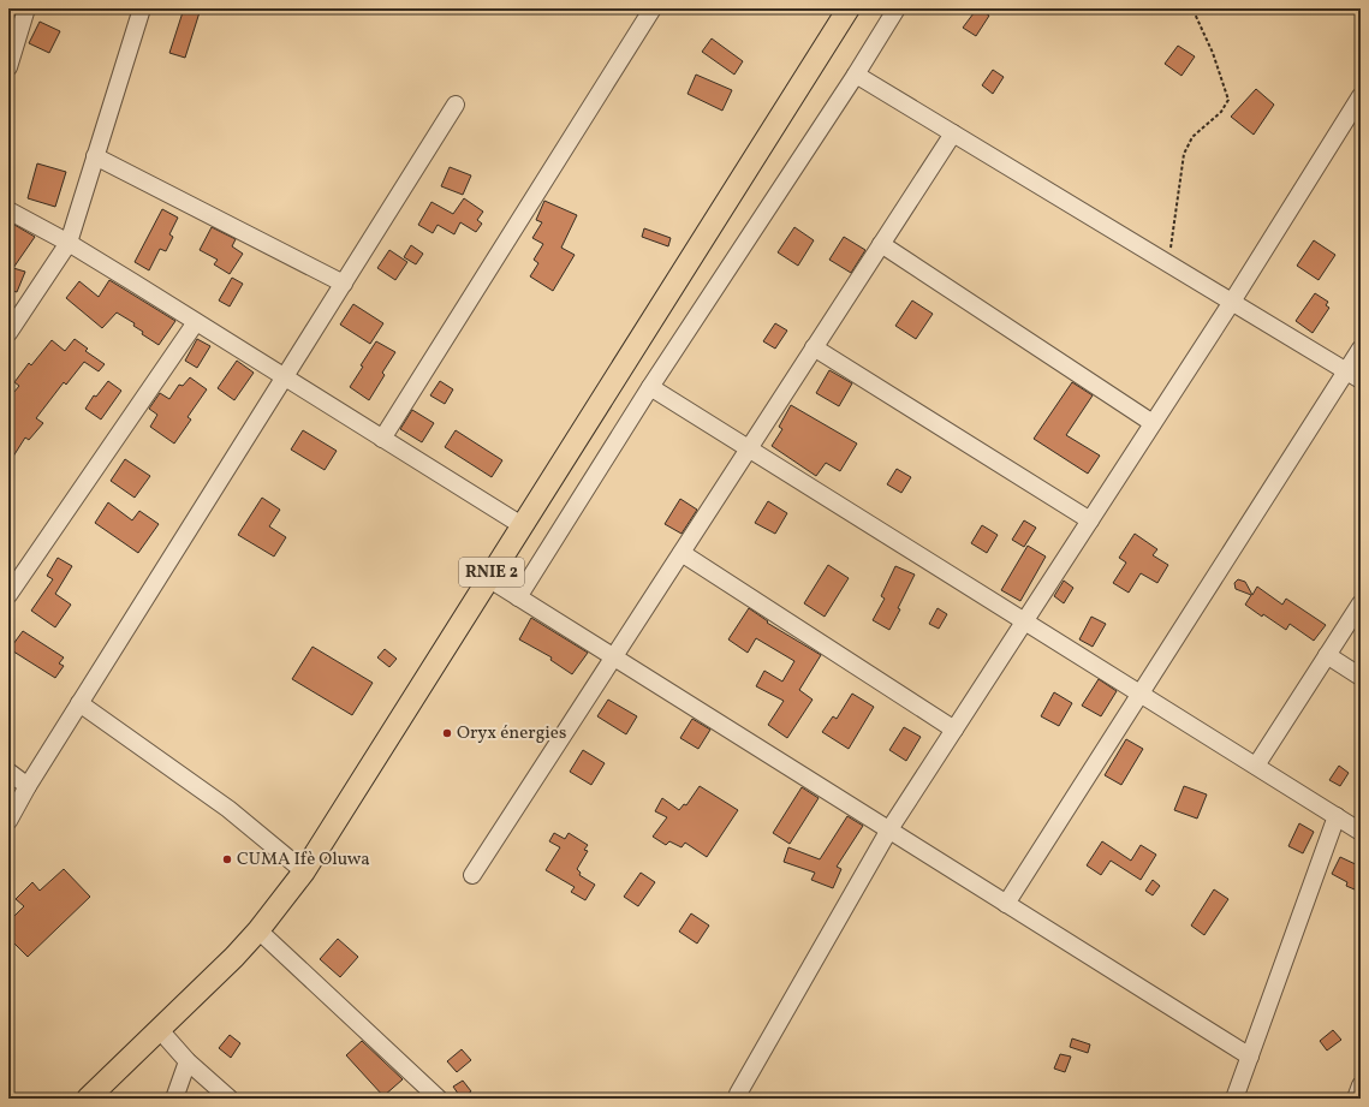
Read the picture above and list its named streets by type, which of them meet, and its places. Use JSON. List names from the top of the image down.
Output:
{
  "streets": {
    "main road": ["RNIE 2"]
  },
  "places": ["Oryx énergies", "CUMA Ifè Oluwa"]
}
